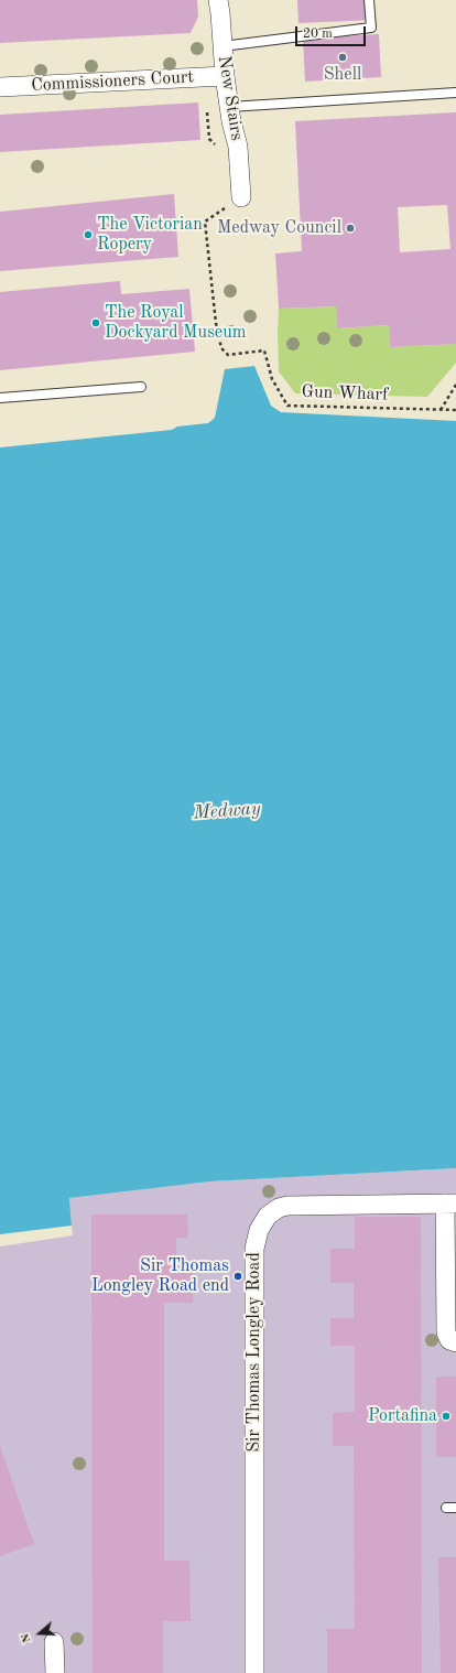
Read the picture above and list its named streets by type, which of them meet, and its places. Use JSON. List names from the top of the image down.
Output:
{
  "streets": {
    "street": ["Commissioners Court", "New Stairs", "Sir Thomas Longley Road"],
    "path": ["Gun Wharf"]
  },
  "crossings": [
    ["Commissioners Court", "New Stairs"],
    ["New Stairs", "Gun Wharf"]
  ],
  "water": ["Medway"],
  "places": [
    "Shell",
    "Medway Council",
    "The Victorian Ropery",
    "The Royal Dockyard Museum",
    "Sir Thomas Longley Road end",
    "Portafina"
  ],
  "scale_bar": "20 m",
  "north": "left"
}
